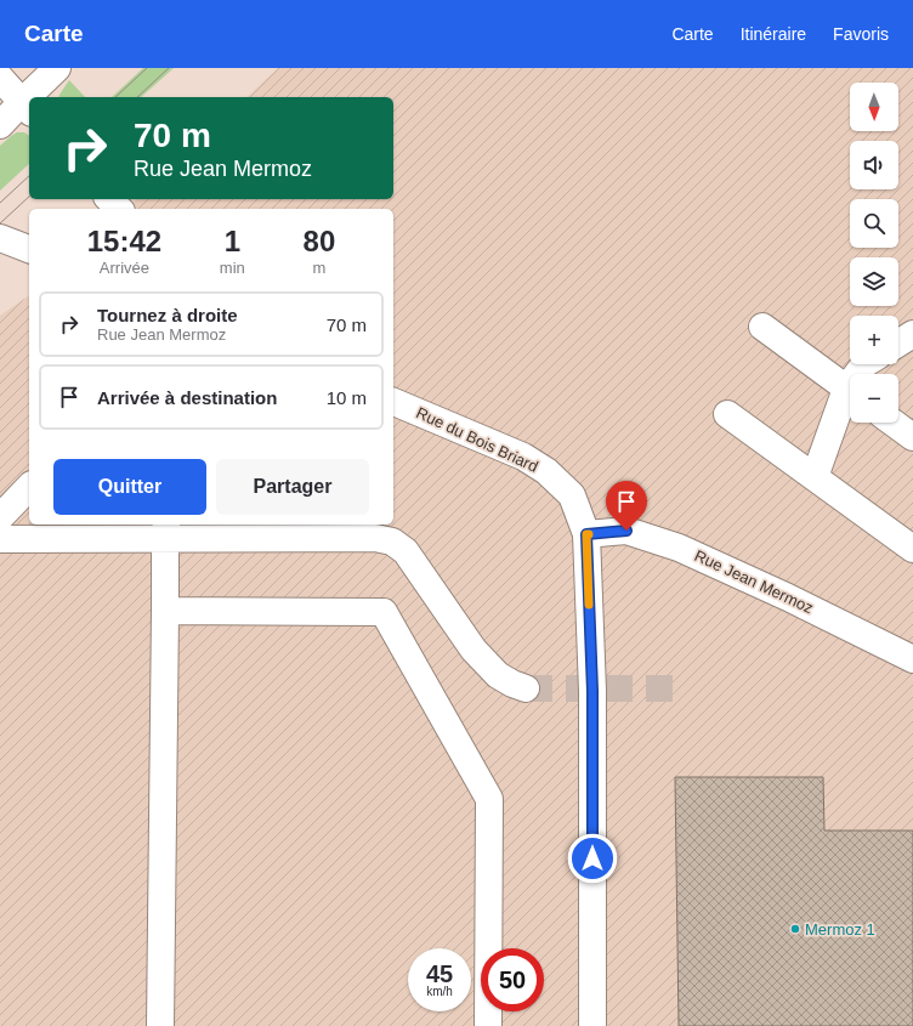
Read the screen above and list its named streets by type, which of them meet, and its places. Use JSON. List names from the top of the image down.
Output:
{
  "streets": {
    "main road": ["Rue du Bois Briard", "Rue Jean Mermoz"]
  },
  "crossings": [
    ["Rue du Bois Briard", "Rue Jean Mermoz"]
  ],
  "places": ["Mermoz 1"],
  "north": "bottom",
  "page": {
    "header": "Carte",
    "nav": ["Carte", "Itinéraire", "Favoris"],
    "map_buttons": ["+", "−"],
    "turn": ["70 m", "Rue Jean Mermoz"],
    "eta": [
      "15:42",
      "Arrivée",
      "1",
      "min",
      "80",
      "m"
    ],
    "list": [
      {
        "name": "Tournez à droite",
        "note": "Rue Jean Mermoz",
        "value": "70 m"
      },
      {
        "name": "Arrivée à destination",
        "value": "10 m"
      }
    ],
    "buttons": ["Quitter", "Partager"],
    "speed": "45 km/h",
    "limit": "50"
  }
}
